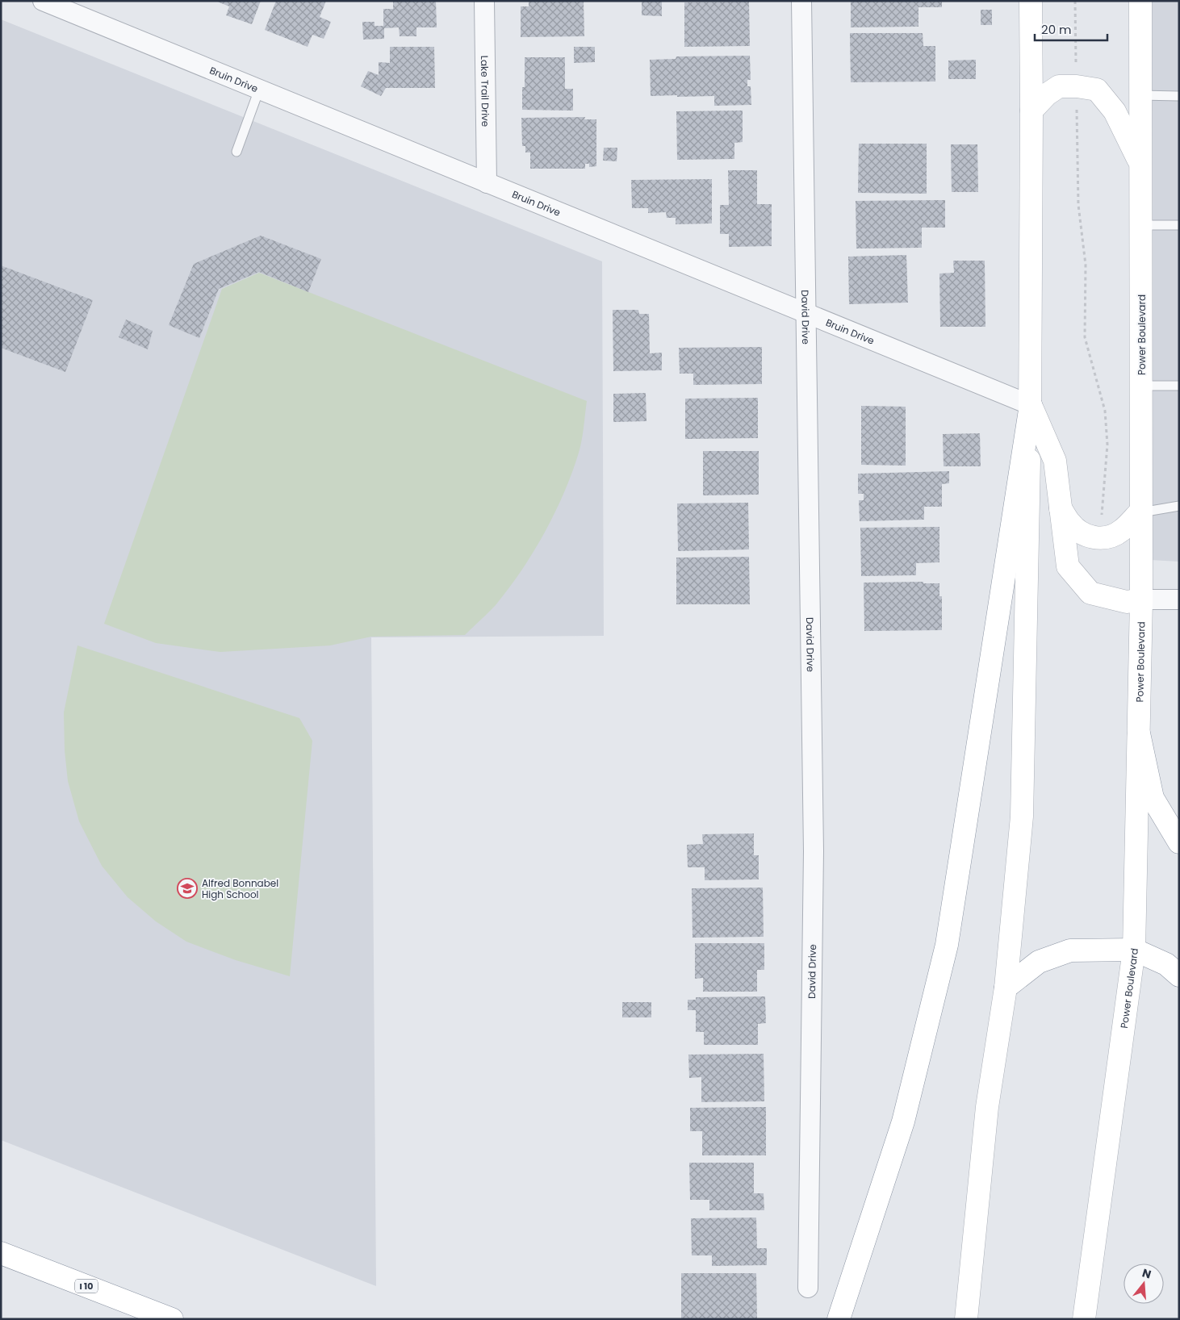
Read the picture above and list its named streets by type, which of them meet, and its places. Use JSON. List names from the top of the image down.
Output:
{
  "streets": {
    "main road": ["Power Boulevard", "I 10"],
    "street": ["Bruin Drive", "Lake Trail Drive", "David Drive"]
  },
  "crossings": [
    ["Bruin Drive", "Lake Trail Drive"],
    ["Bruin Drive", "David Drive"]
  ],
  "places": {
    "school or university": ["Alfred Bonnabel High School"]
  },
  "scale_bar": "20 m",
  "north": "top"
}
